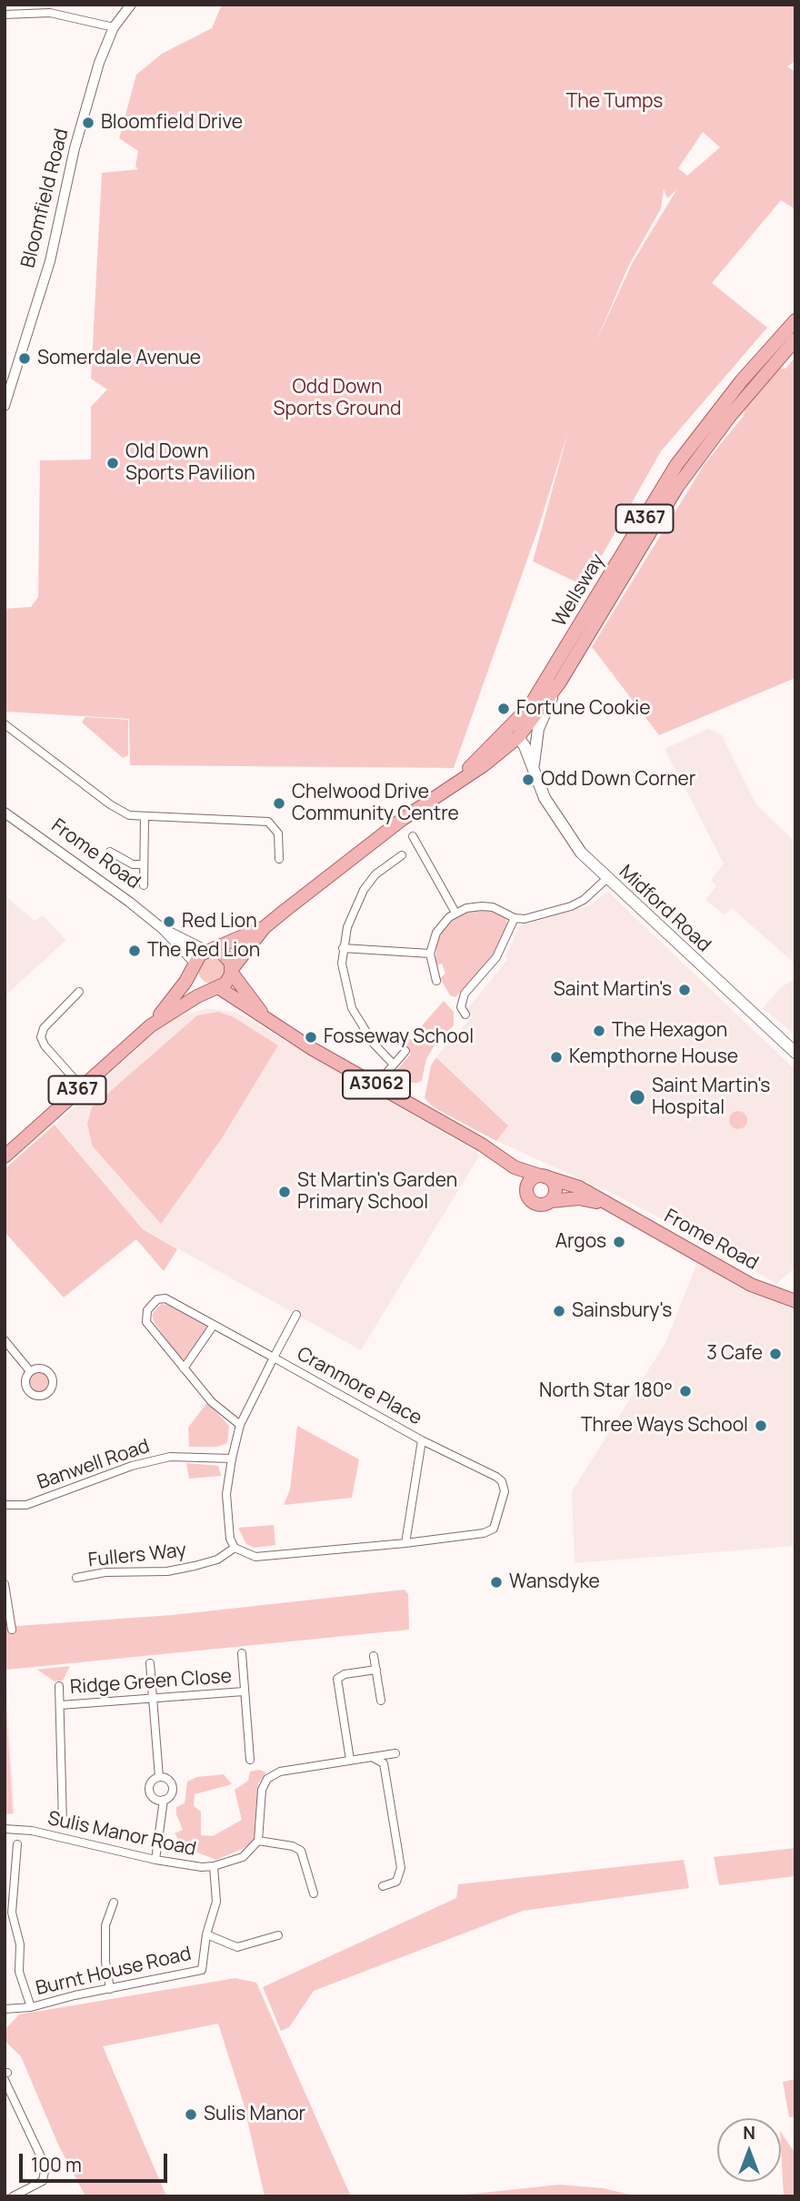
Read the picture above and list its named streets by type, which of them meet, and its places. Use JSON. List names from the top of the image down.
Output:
{
  "streets": {
    "main road": [
      "A367",
      "Wellsway",
      "Frome Road",
      "Midford Road",
      "A3062"
    ],
    "street": [
      "Bloomfield Road",
      "Cranmore Place",
      "Banwell Road",
      "Fullers Way",
      "Ridge Green Close",
      "Sulis Manor Road",
      "Burnt House Road"
    ]
  },
  "crossings": [
    ["Wellsway", "Frome Road"],
    ["Wellsway", "Midford Road"],
    ["Cranmore Place", "Banwell Road"],
    ["Cranmore Place", "Fullers Way"],
    ["Sulis Manor Road", "Burnt House Road"]
  ],
  "parks": ["The Tumps", "Odd Down Sports Ground"],
  "places": [
    "Bloomfield Drive",
    "Somerdale Avenue",
    "Old Down Sports Pavilion",
    "Fortune Cookie",
    "Odd Down Corner",
    "Chelwood Drive Community Centre",
    "Red Lion",
    "The Red Lion",
    "Saint Martin's",
    "The Hexagon",
    "Fosseway School",
    "Kempthorne House",
    "Saint Martin's Hospital",
    "St Martin's Garden Primary School",
    "Argos",
    "Sainsbury's",
    "3 Cafe",
    "North Star 180°",
    "Three Ways School",
    "Wansdyke",
    "Sulis Manor"
  ],
  "scale_bar": "100 m",
  "north": "top"
}
